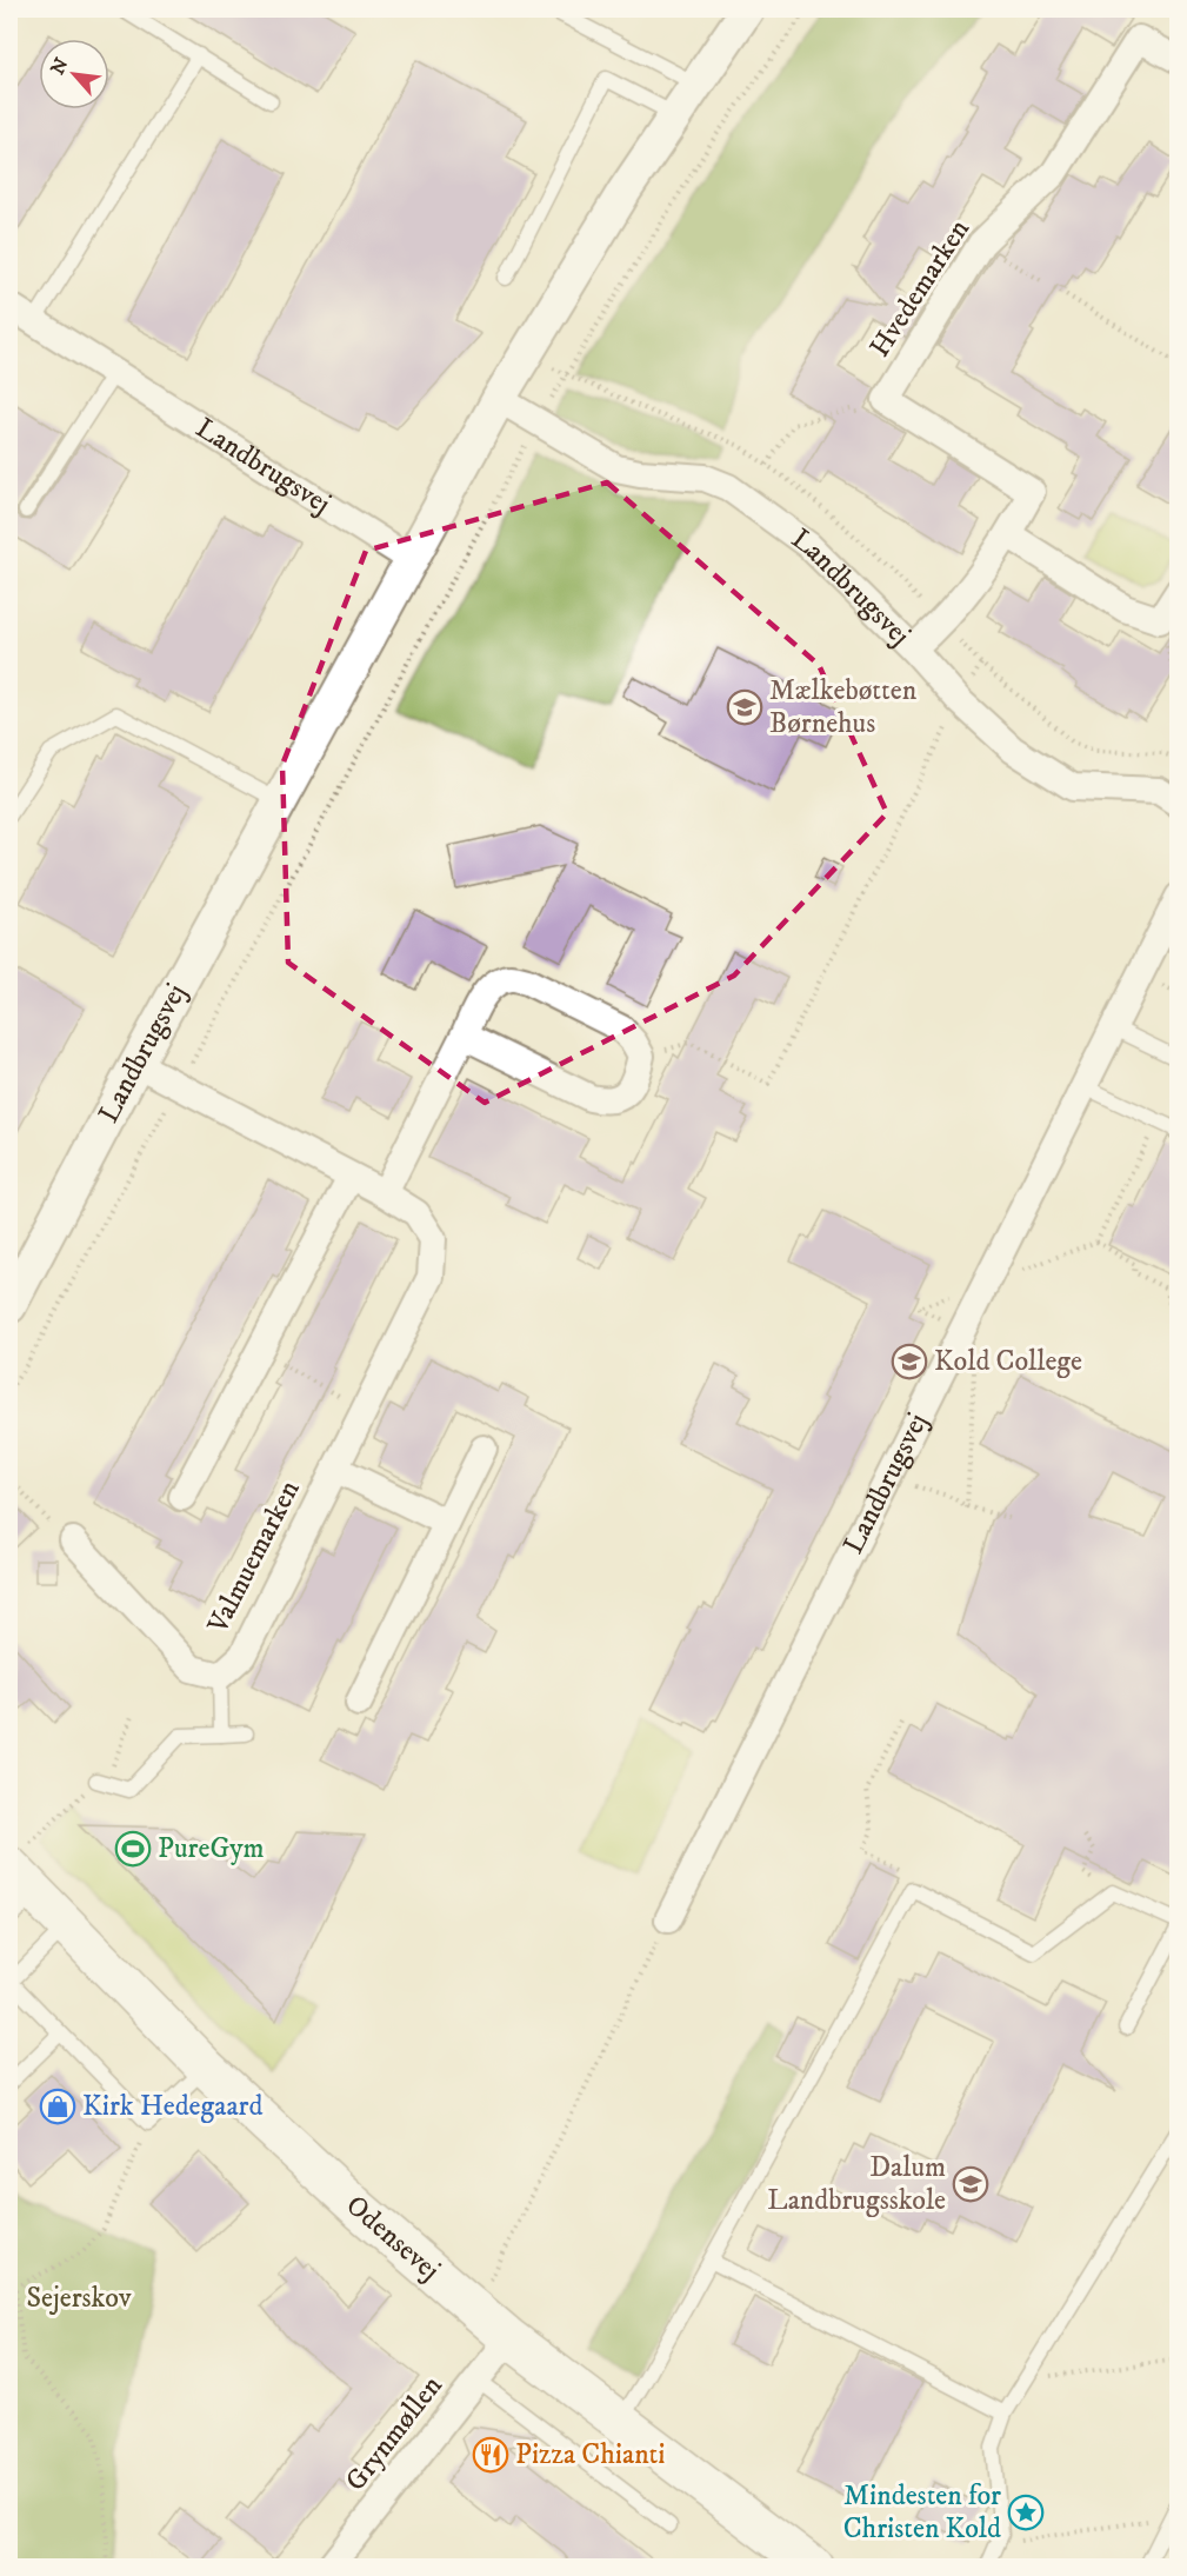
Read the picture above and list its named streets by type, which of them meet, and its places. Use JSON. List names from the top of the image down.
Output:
{
  "streets": {
    "main road": ["Odensevej"],
    "street": [
      "Hvedemarken",
      "Landbrugsvej",
      "Valmuemarken",
      "Grynmøllen"
    ]
  },
  "crossings": [
    ["Hvedemarken", "Landbrugsvej"],
    ["Landbrugsvej", "Valmuemarken"],
    ["Odensevej", "Grynmøllen"]
  ],
  "parks": ["Sejerskov"],
  "places": {
    "school or university": ["Mælkebøtten Børnehus", "Kold College", "Dalum Landbrugsskole"],
    "sports": ["PureGym"],
    "shop": ["Kirk Hedegaard"],
    "restaurant": ["Pizza Chianti"],
    "place": ["Mindesten for Christen Kold"]
  },
  "north": "top left"
}
